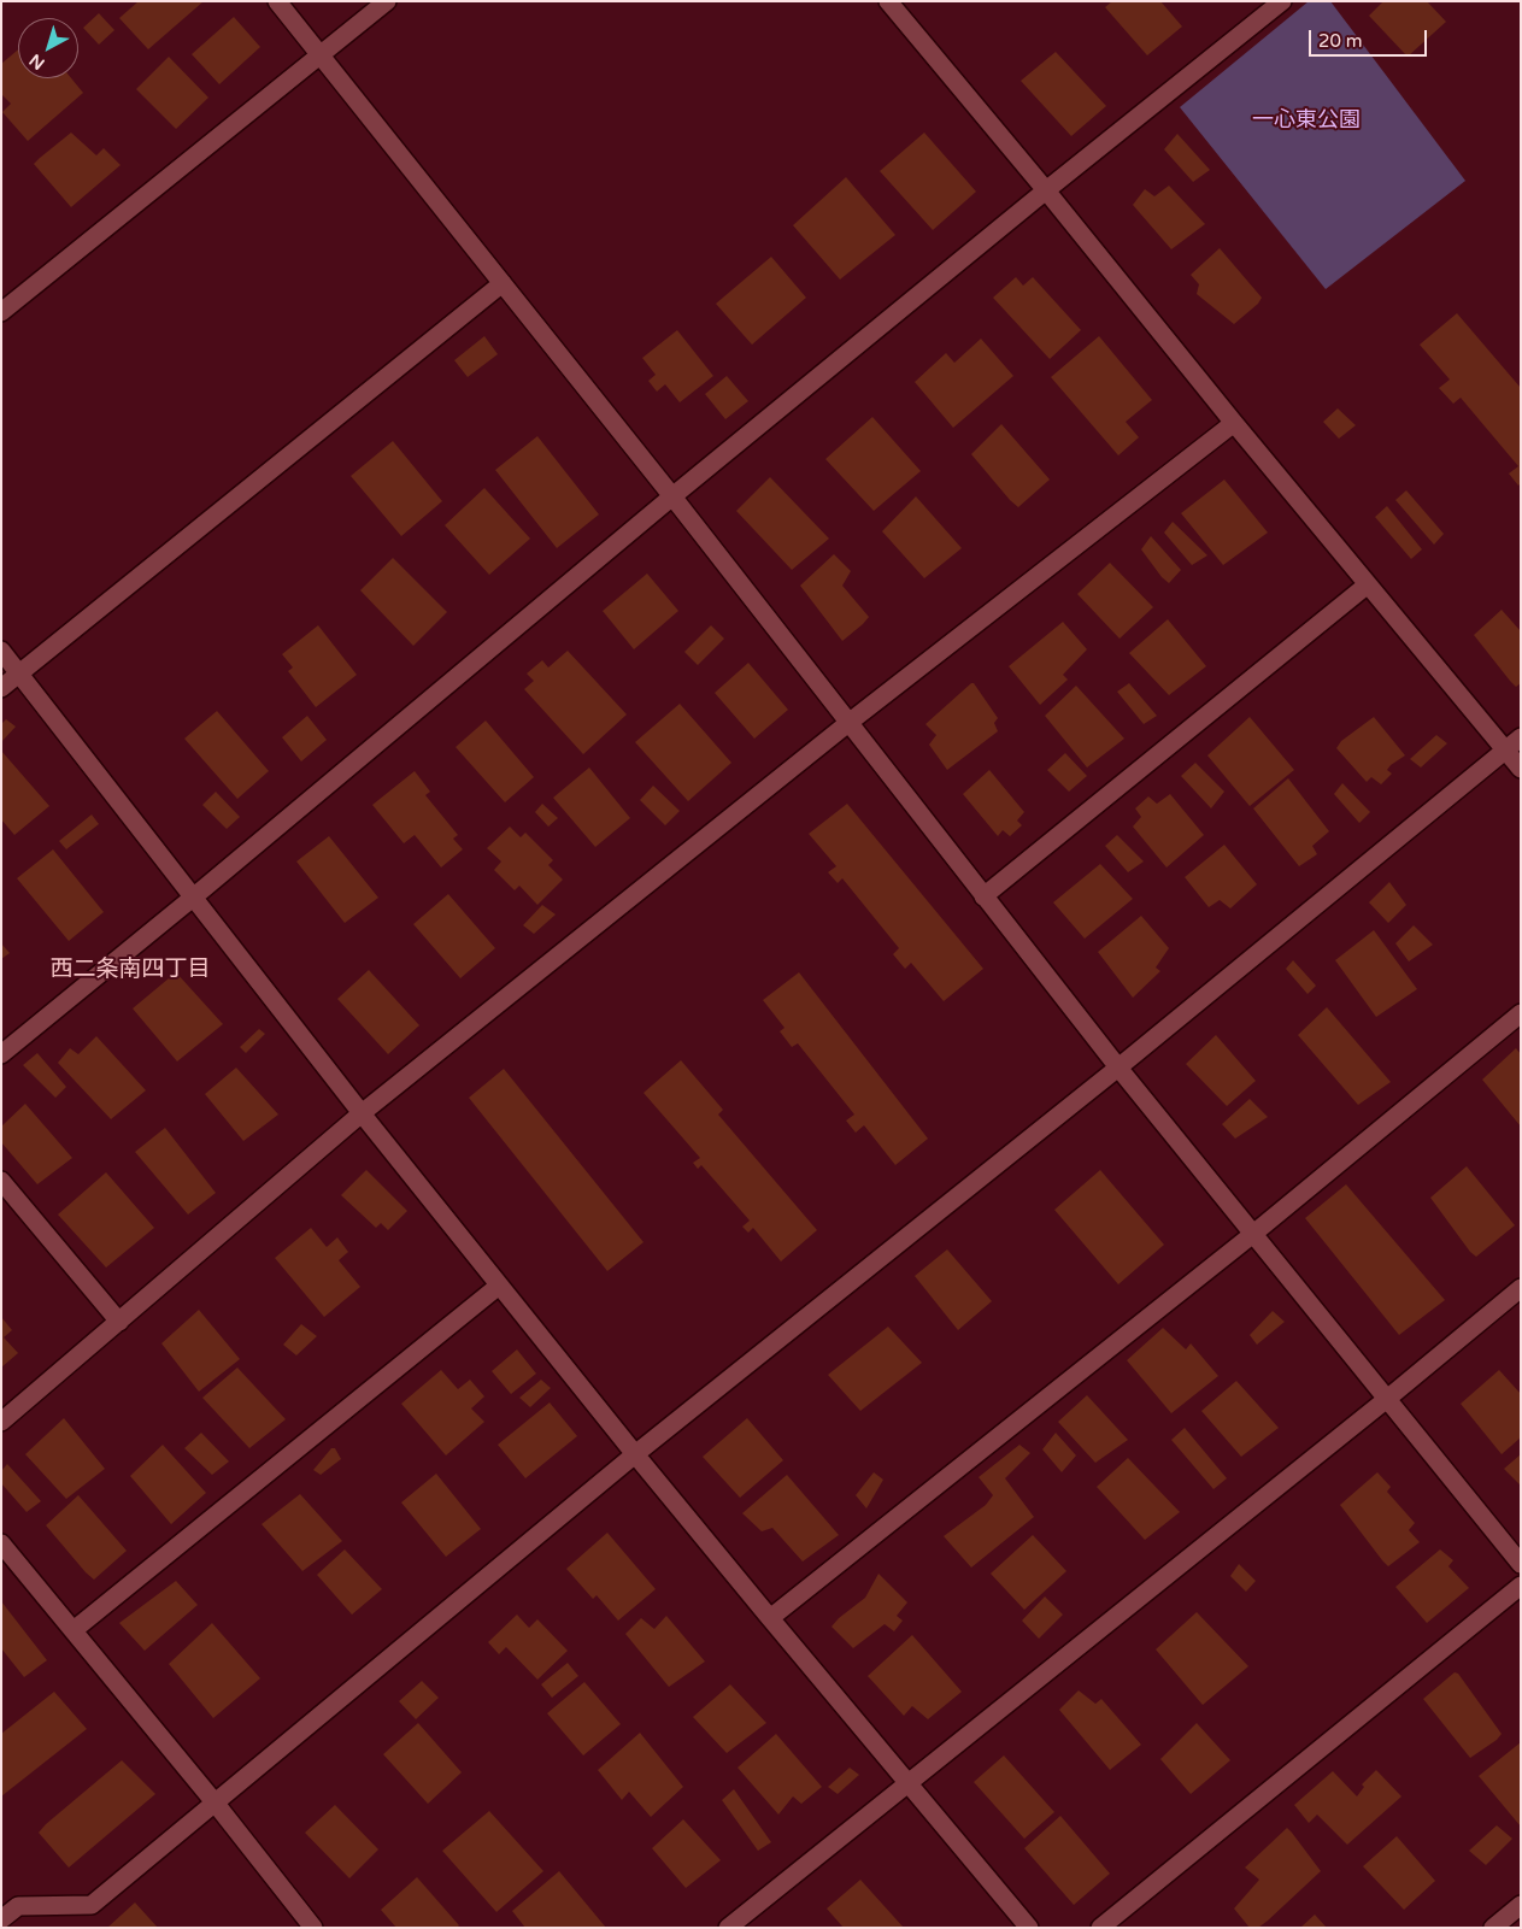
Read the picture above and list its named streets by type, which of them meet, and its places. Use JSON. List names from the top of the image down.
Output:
{
  "districts": ["西二条南四丁目"],
  "parks": ["一心東公園"],
  "scale_bar": "20 m",
  "north": "bottom left"
}
